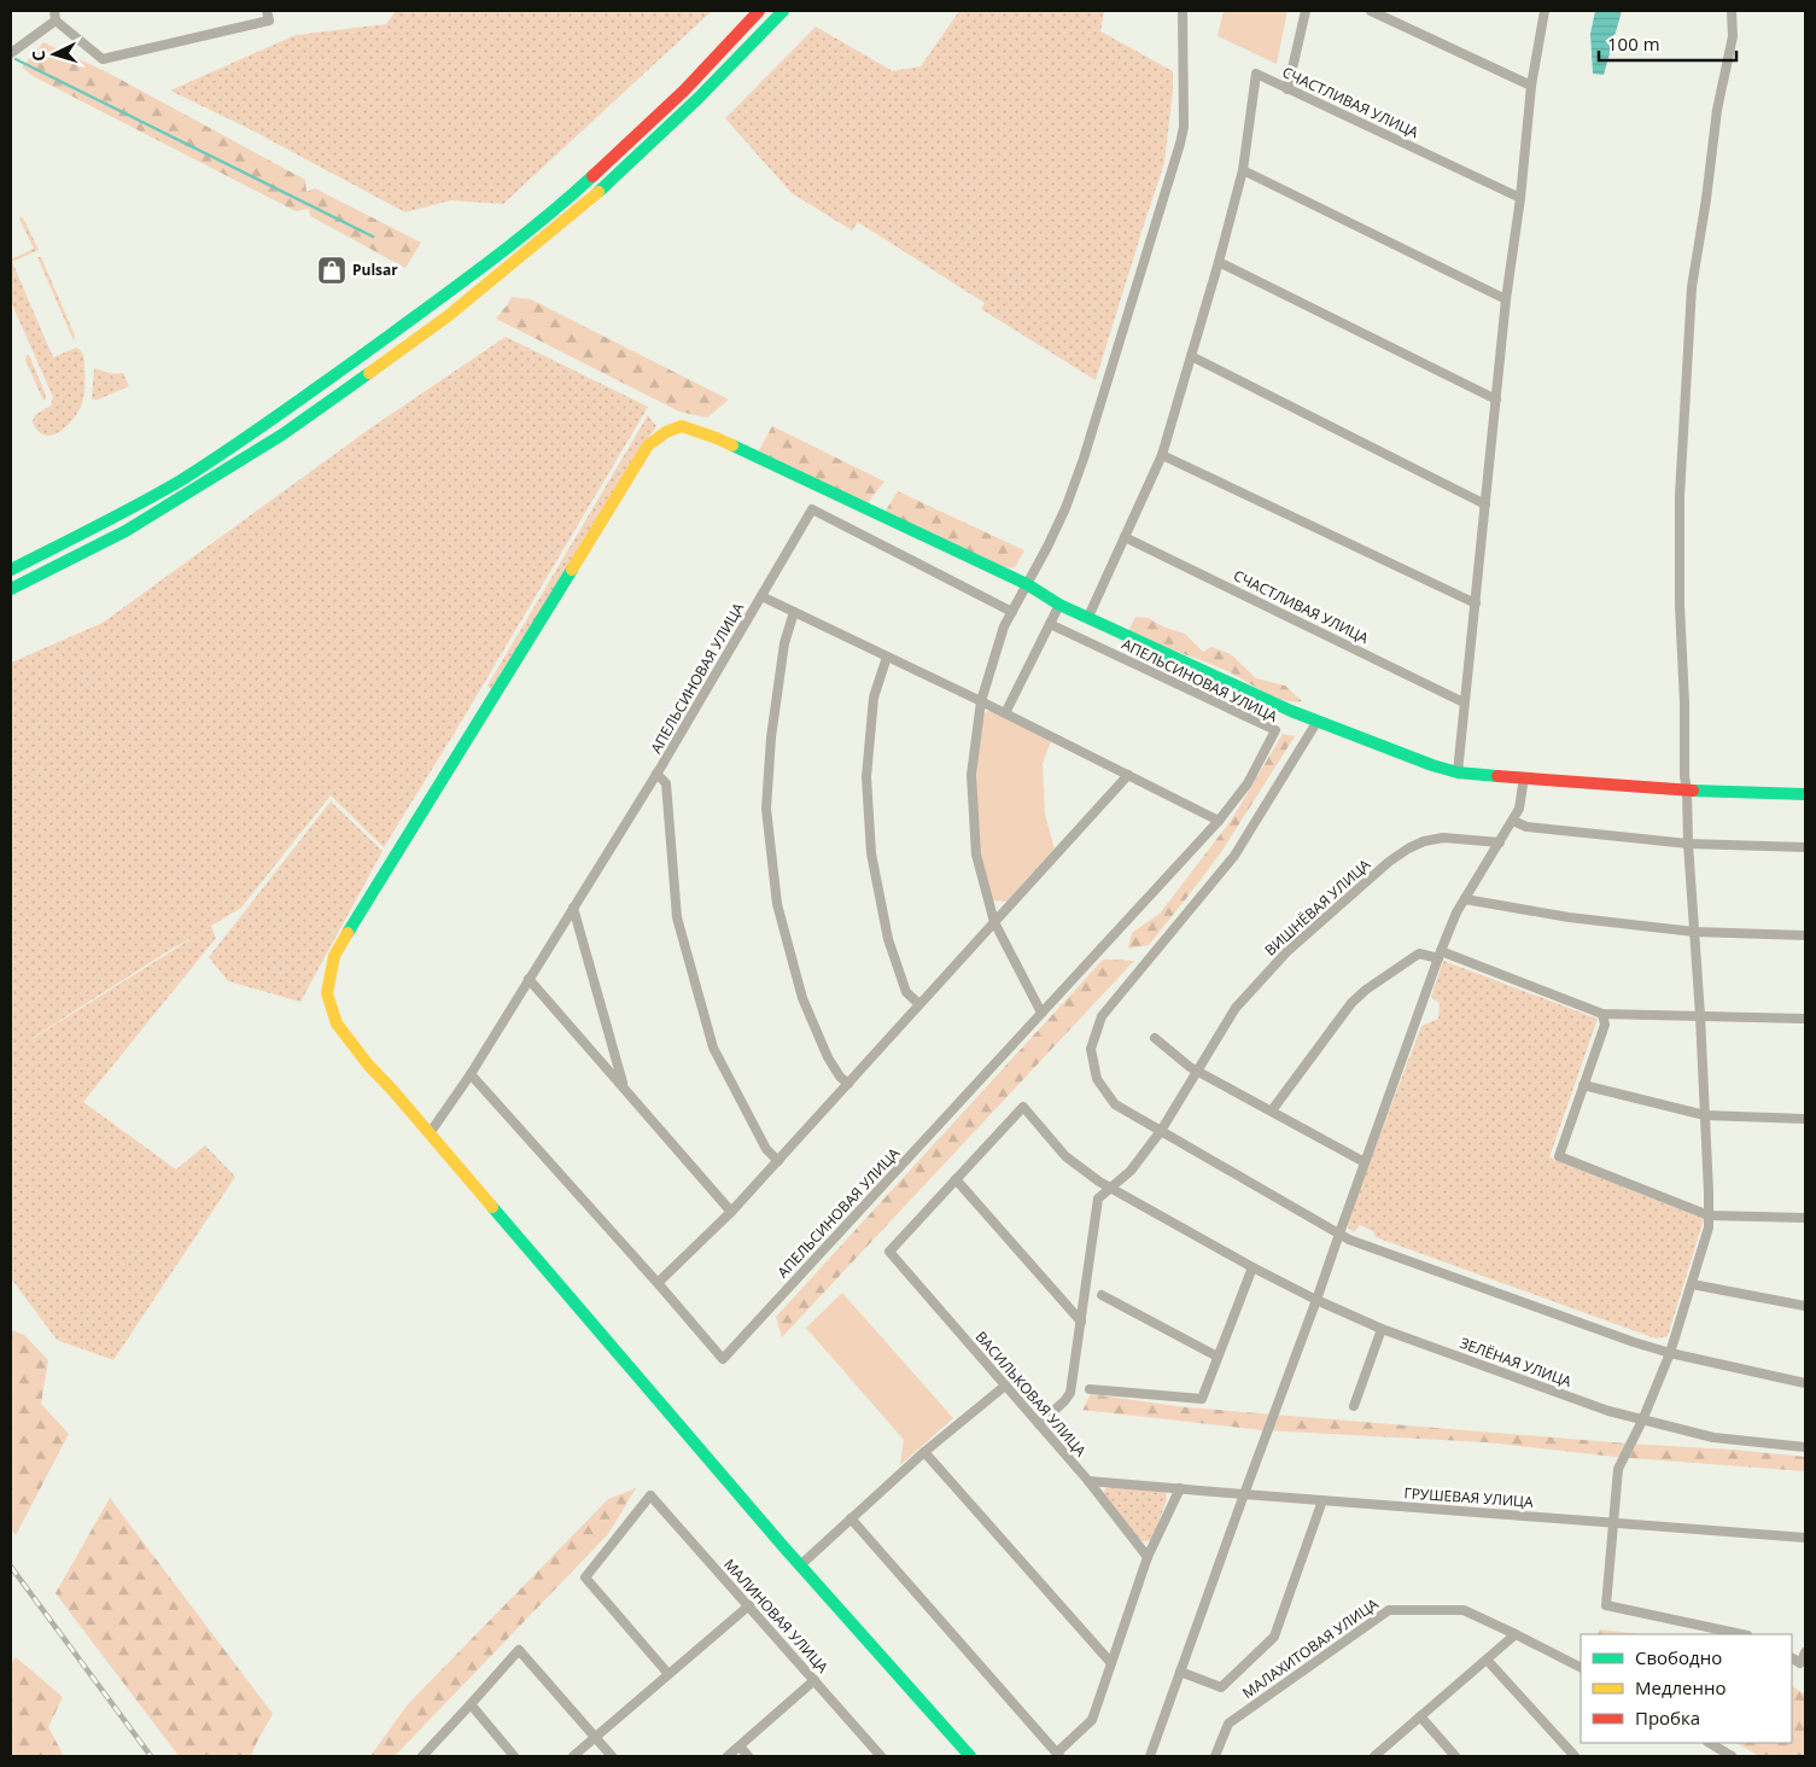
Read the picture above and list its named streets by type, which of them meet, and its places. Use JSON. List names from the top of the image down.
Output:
{
  "streets": {
    "street": [
      "СЧАСТЛИВАЯ УЛИЦА",
      "АПЕЛЬСИНОВАЯ УЛИЦА",
      "ВИШНЁВАЯ УЛИЦА",
      "ЗЕЛЁНАЯ УЛИЦА",
      "ВАСИЛЬКОВАЯ УЛИЦА",
      "ГРУШЕВАЯ УЛИЦА",
      "МАЛИНОВАЯ УЛИЦА",
      "МАЛАХИТОВАЯ УЛИЦА"
    ]
  },
  "crossings": [
    ["ВИШНЁВАЯ УЛИЦА", "ЗЕЛЁНАЯ УЛИЦА"],
    ["ВАСИЛЬКОВАЯ УЛИЦА", "ГРУШЕВАЯ УЛИЦА"]
  ],
  "places": {
    "shop": ["Pulsar"]
  },
  "legend": ["Свободно", "Медленно", "Пробка"],
  "scale_bar": "100 m",
  "north": "left"
}
